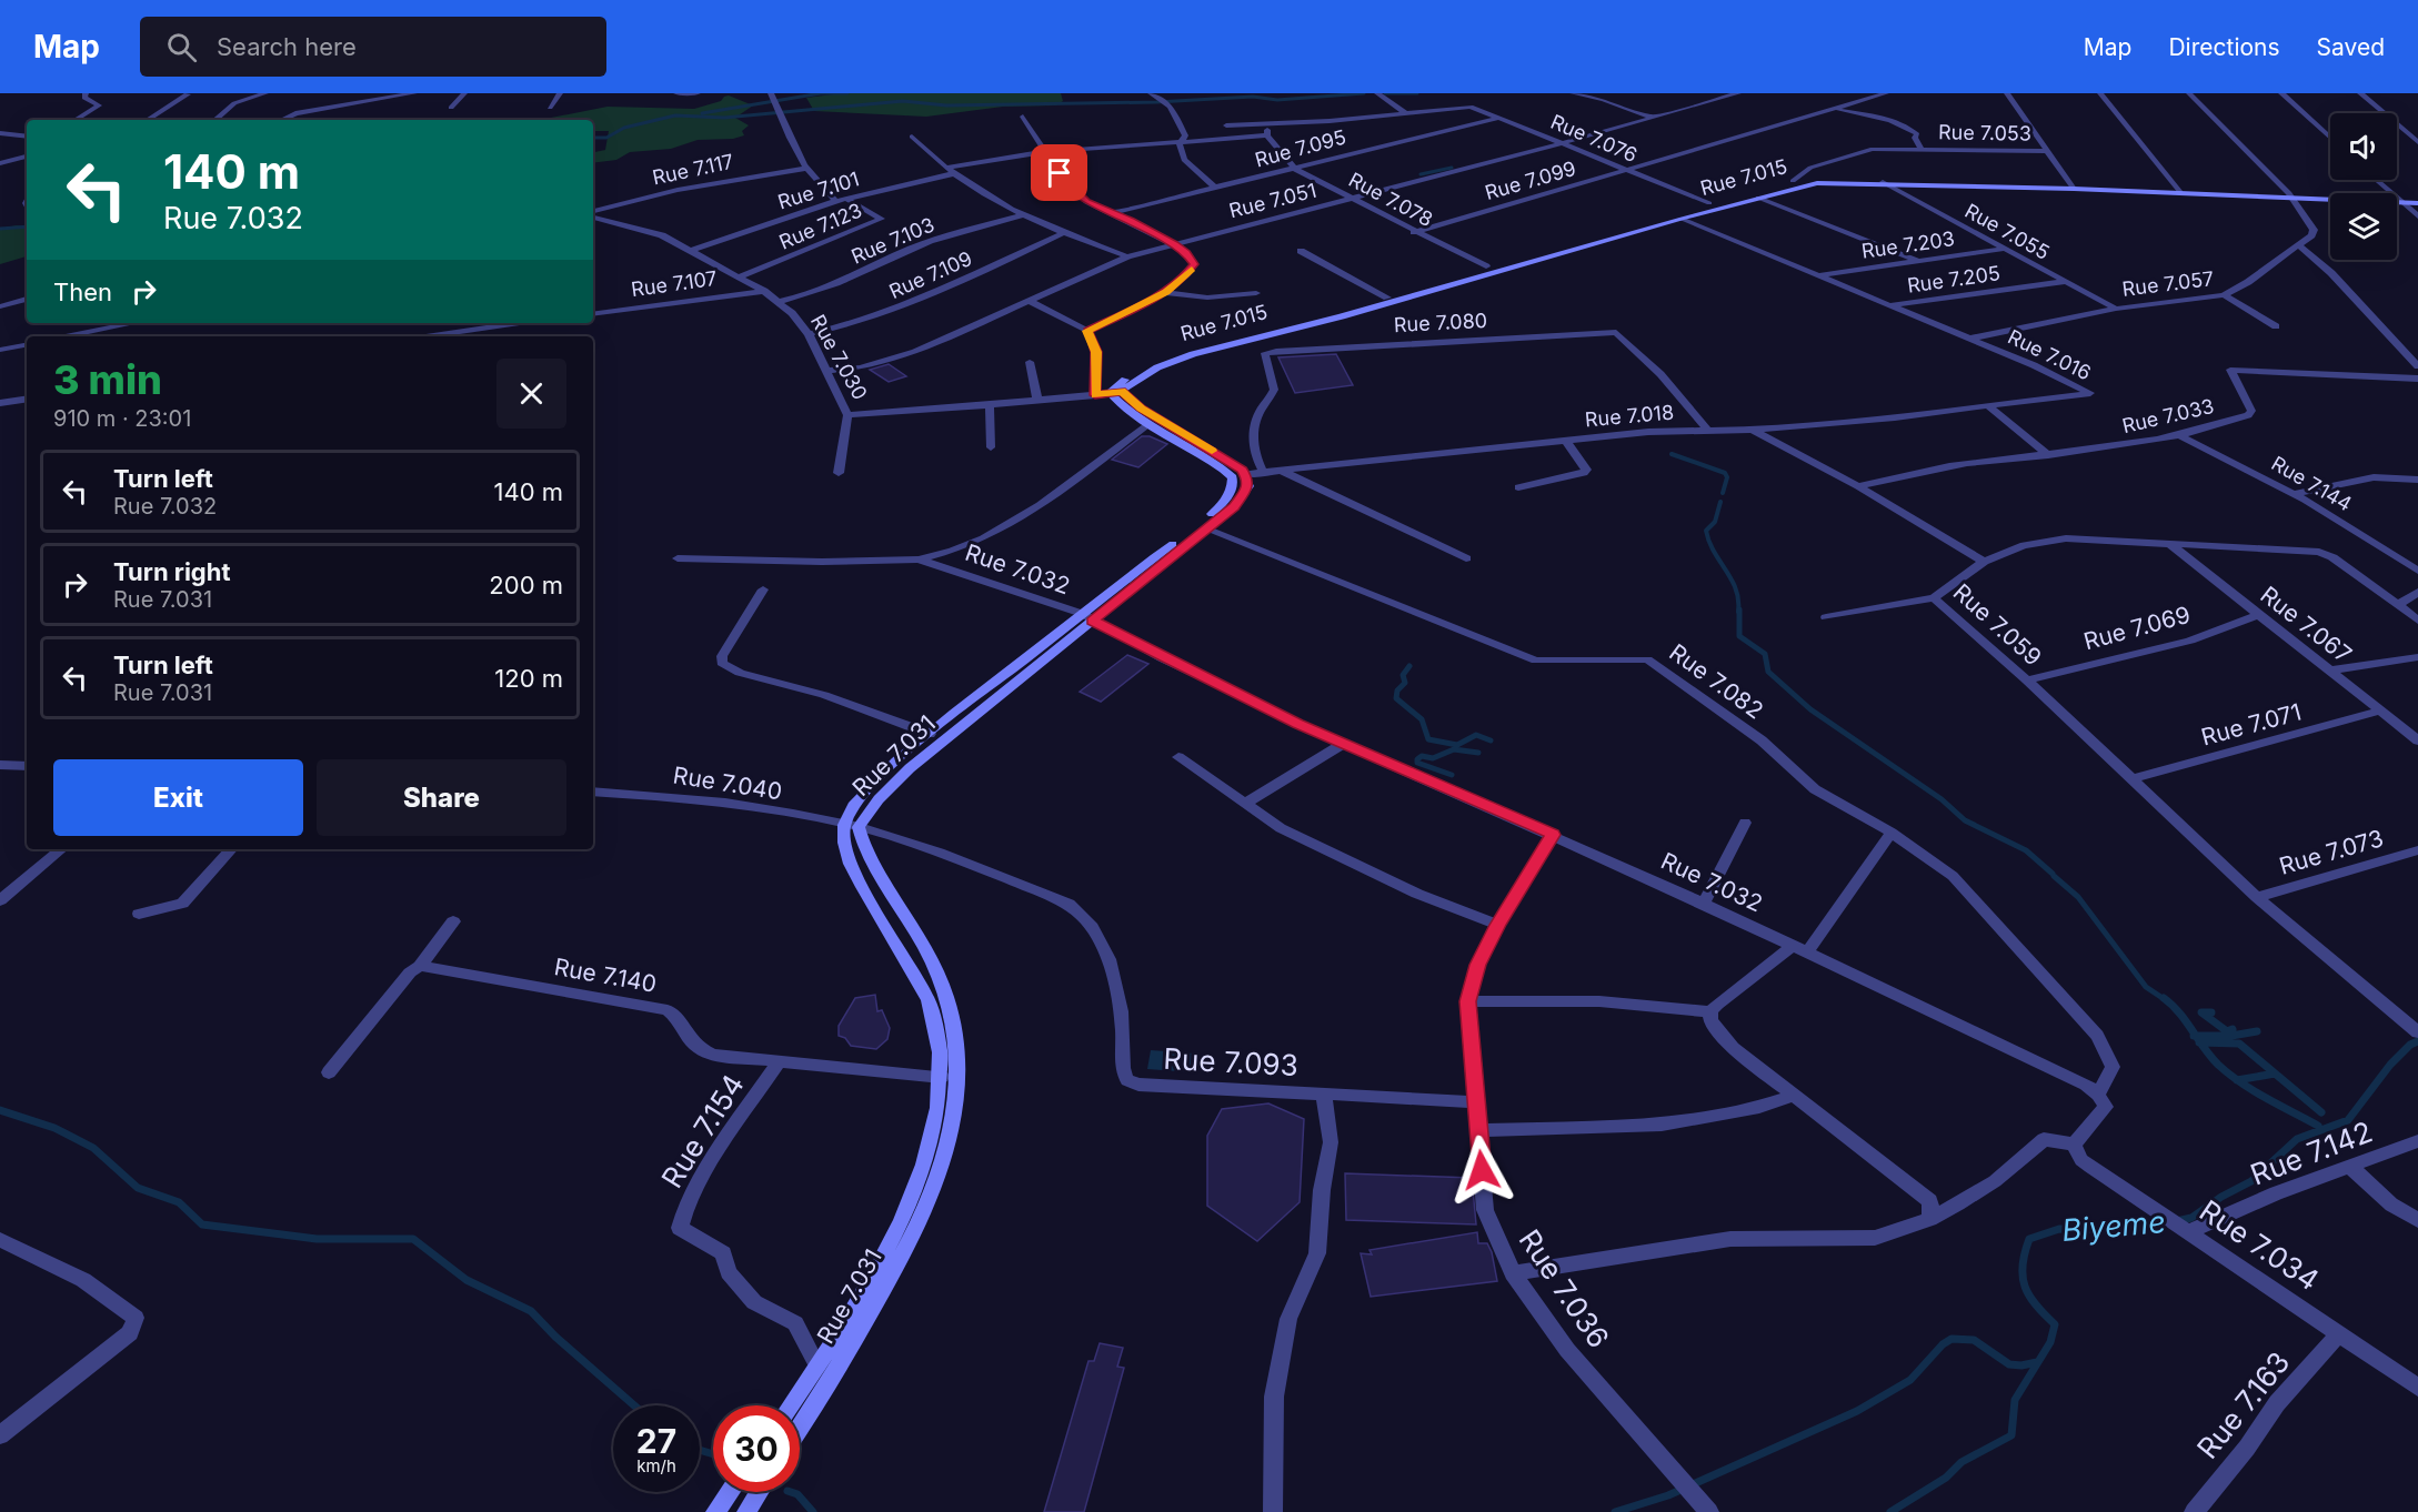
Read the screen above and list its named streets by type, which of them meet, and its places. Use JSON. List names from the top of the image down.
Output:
{
  "streets": {
    "main road": ["Rue 7.015", "Rue 7.031"],
    "street": [
      "Rue 7.053",
      "Rue 7.076",
      "Rue 7.095",
      "Rue 7.117",
      "Rue 7.099",
      "Rue 7.101",
      "Rue 7.078",
      "Rue 7.051",
      "Rue 7.123",
      "Rue 7.055",
      "Rue 7.103",
      "Rue 7.203",
      "Rue 7.109",
      "Rue 7.205",
      "Rue 7.107",
      "Rue 7.057",
      "Rue 7.080",
      "Rue 7.016",
      "Rue 7.030",
      "Rue 7.018",
      "Rue 7.033",
      "Rue 7.144",
      "Rue 7.032",
      "Rue 7.059",
      "Rue 7.067",
      "Rue 7.069",
      "Rue 7.082",
      "Rue 7.071",
      "Rue 7.040",
      "Rue 7.073",
      "Rue 7.140",
      "Rue 7.093",
      "Rue 7.154",
      "Rue 7.142",
      "Rue 7.034",
      "Rue 7.036",
      "Rue 7.163"
    ]
  },
  "crossings": [
    ["Rue 7.053", "Rue 7.015"],
    ["Rue 7.053", "Rue 7.099"],
    ["Rue 7.076", "Rue 7.095"],
    ["Rue 7.076", "Rue 7.015"],
    ["Rue 7.076", "Rue 7.099"],
    ["Rue 7.076", "Rue 7.051"],
    ["Rue 7.095", "Rue 7.078"],
    ["Rue 7.117", "Rue 7.123"],
    ["Rue 7.015", "Rue 7.078"],
    ["Rue 7.015", "Rue 7.055"],
    ["Rue 7.015", "Rue 7.016"],
    ["Rue 7.015", "Rue 7.030"],
    ["Rue 7.015", "Rue 7.031"],
    ["Rue 7.099", "Rue 7.078"],
    ["Rue 7.101", "Rue 7.123"],
    ["Rue 7.101", "Rue 7.030"],
    ["Rue 7.078", "Rue 7.051"],
    ["Rue 7.051", "Rue 7.030"],
    ["Rue 7.123", "Rue 7.030"],
    ["Rue 7.055", "Rue 7.203"],
    ["Rue 7.055", "Rue 7.205"],
    ["Rue 7.055", "Rue 7.057"],
    ["Rue 7.103", "Rue 7.030"],
    ["Rue 7.203", "Rue 7.016"],
    ["Rue 7.109", "Rue 7.030"],
    ["Rue 7.205", "Rue 7.016"],
    ["Rue 7.107", "Rue 7.030"],
    ["Rue 7.057", "Rue 7.016"],
    ["Rue 7.080", "Rue 7.018"],
    ["Rue 7.016", "Rue 7.018"],
    ["Rue 7.030", "Rue 7.031"],
    ["Rue 7.018", "Rue 7.033"],
    ["Rue 7.018", "Rue 7.059"],
    ["Rue 7.018", "Rue 7.031"],
    ["Rue 7.033", "Rue 7.144"],
    ["Rue 7.032", "Rue 7.082"],
    ["Rue 7.032", "Rue 7.031"],
    ["Rue 7.032", "Rue 7.036"],
    ["Rue 7.059", "Rue 7.067"],
    ["Rue 7.059", "Rue 7.069"],
    ["Rue 7.059", "Rue 7.071"],
    ["Rue 7.059", "Rue 7.073"],
    ["Rue 7.067", "Rue 7.069"],
    ["Rue 7.067", "Rue 7.071"],
    ["Rue 7.082", "Rue 7.031"],
    ["Rue 7.031", "Rue 7.040"],
    ["Rue 7.031", "Rue 7.140"],
    ["Rue 7.031", "Rue 7.093"],
    ["Rue 7.031", "Rue 7.154"],
    ["Rue 7.040", "Rue 7.093"],
    ["Rue 7.140", "Rue 7.154"],
    ["Rue 7.142", "Rue 7.034"],
    ["Rue 7.034", "Rue 7.163"]
  ],
  "water": ["Biyeme"],
  "page": {
    "header": "Map",
    "search": "Search here",
    "nav": ["Map", "Directions", "Saved"],
    "turn": ["140 m", "Rue 7.032"],
    "then": "Then",
    "heading": ["3 min", "910 m · 23:01"],
    "list": [
      {
        "name": "Turn left",
        "note": "Rue 7.032",
        "value": "140 m"
      },
      {
        "name": "Turn right",
        "note": "Rue 7.031",
        "value": "200 m"
      },
      {
        "name": "Turn left",
        "note": "Rue 7.031",
        "value": "120 m"
      }
    ],
    "buttons": ["Exit", "Share"],
    "speed": "27 km/h",
    "limit": "30"
  }
}
